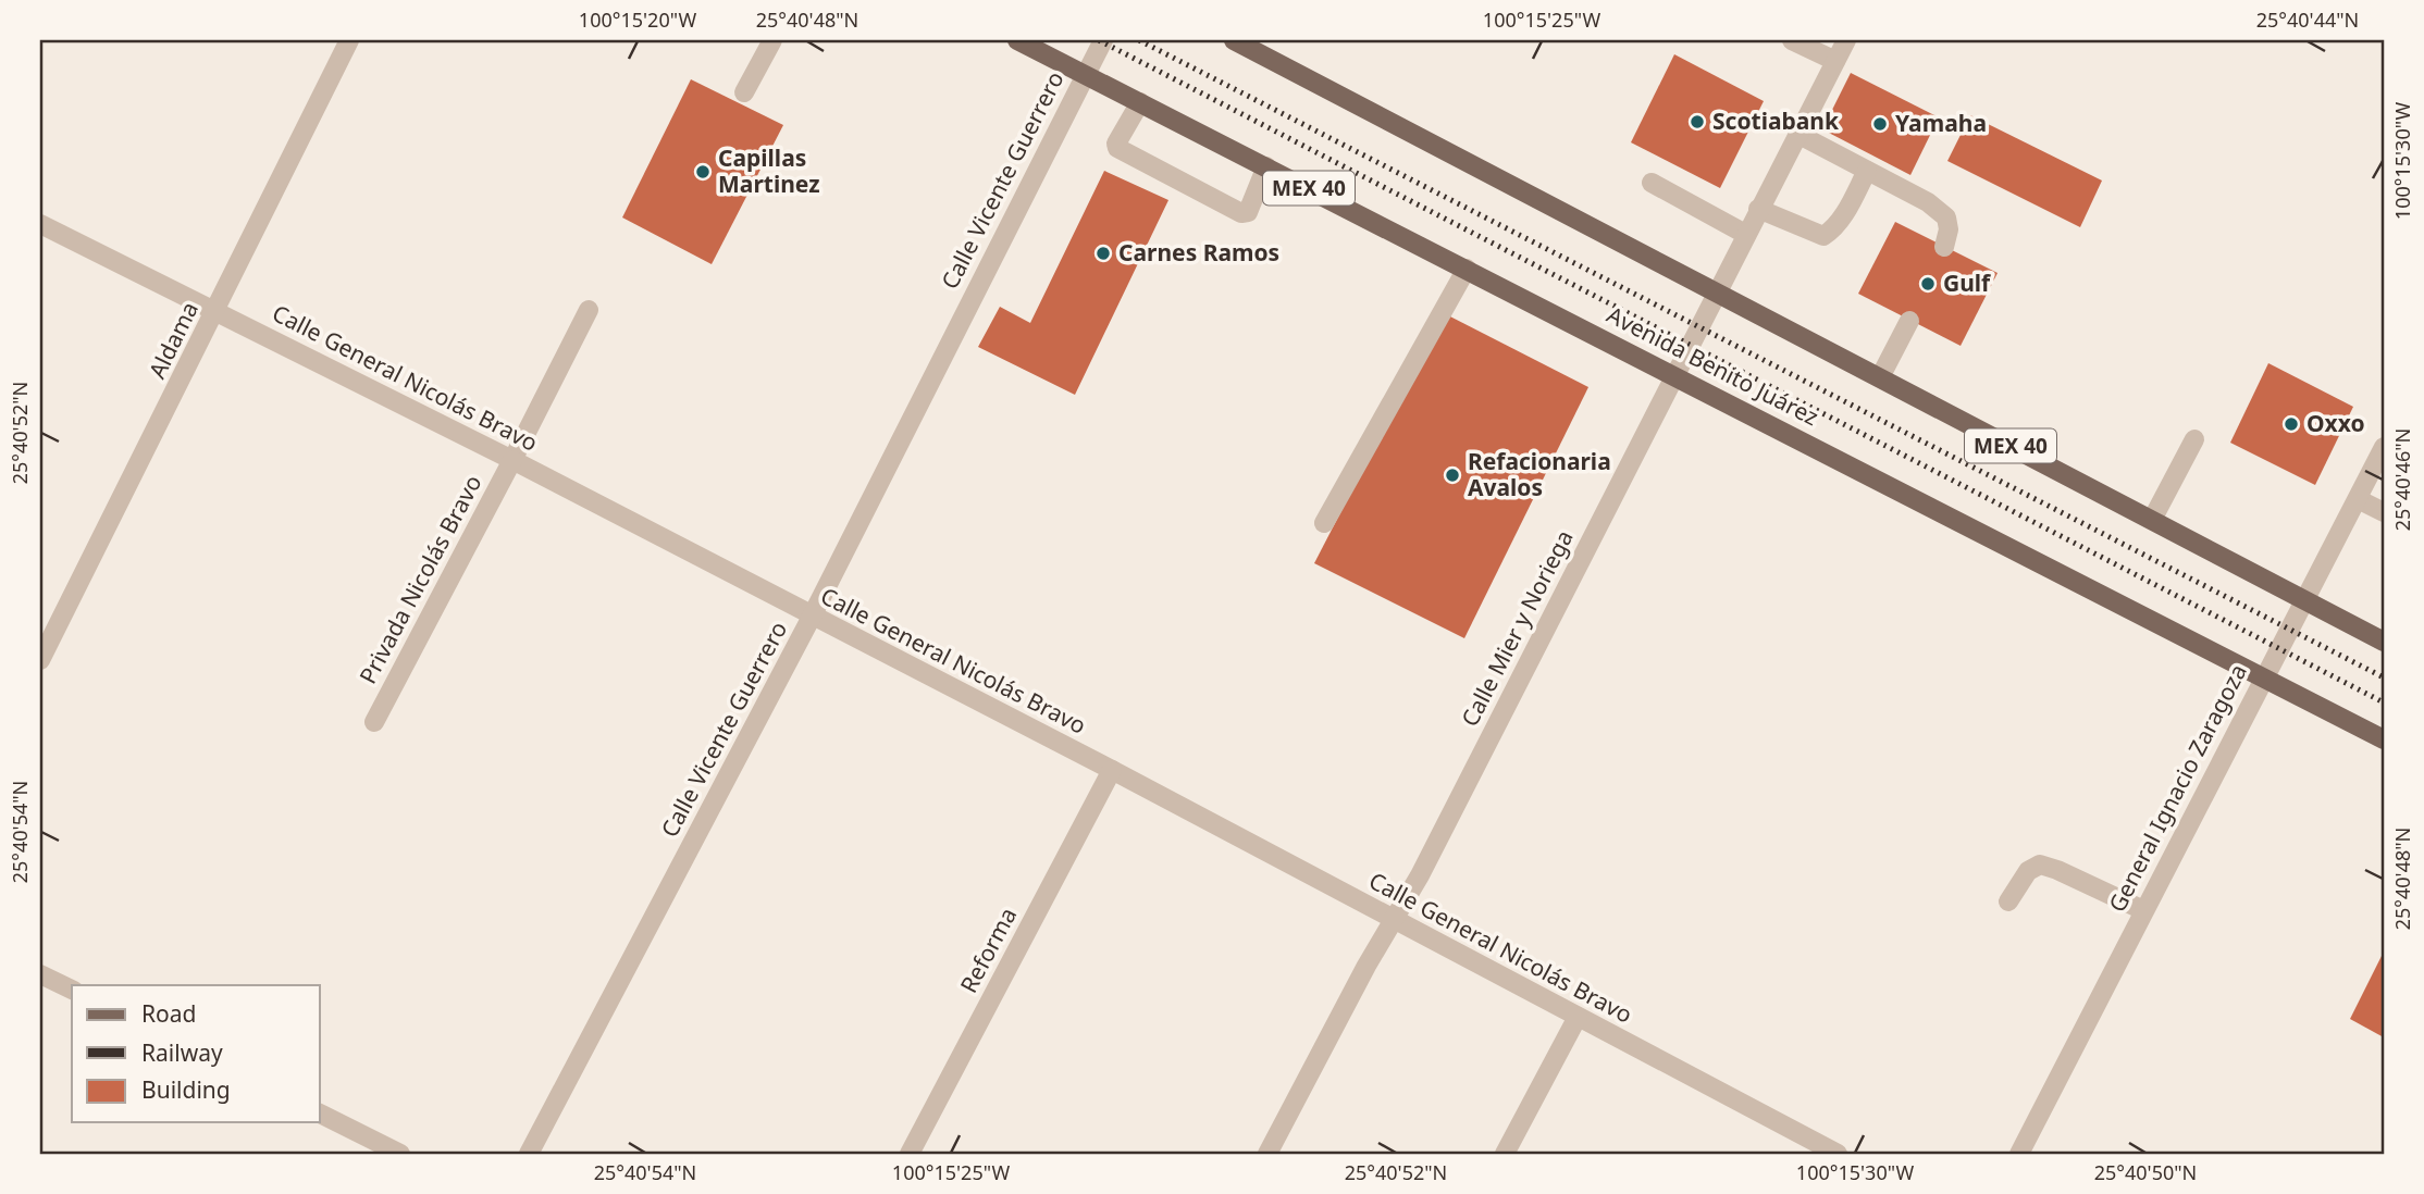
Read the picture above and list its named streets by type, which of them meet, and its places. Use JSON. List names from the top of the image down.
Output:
{
  "streets": {
    "main road": ["MEX 40", "Avenida Benito Juárez"],
    "street": [
      "Calle Vicente Guerrero",
      "Aldama",
      "Calle General Nicolás Bravo",
      "Privada Nicolás Bravo",
      "Calle Mier y Noriega",
      "General Ignacio Zaragoza",
      "Reforma"
    ]
  },
  "crossings": [
    ["Calle Vicente Guerrero", "Avenida Benito Juárez"],
    ["Calle Vicente Guerrero", "Calle General Nicolás Bravo"],
    ["MEX 40", "Calle Mier y Noriega"],
    ["MEX 40", "General Ignacio Zaragoza"],
    ["Aldama", "Calle General Nicolás Bravo"],
    ["Avenida Benito Juárez", "Calle Mier y Noriega"],
    ["Avenida Benito Juárez", "General Ignacio Zaragoza"],
    ["Calle General Nicolás Bravo", "Privada Nicolás Bravo"],
    ["Calle General Nicolás Bravo", "Calle Mier y Noriega"],
    ["Calle General Nicolás Bravo", "Reforma"]
  ],
  "places": [
    "Scotiabank",
    "Yamaha",
    "Capillas Martinez",
    "Carnes Ramos",
    "Gulf",
    "Oxxo",
    "Refacionaria Avalos"
  ],
  "legend": ["Road", "Railway", "Building"],
  "coordinates": [
    "100°15'20\"W",
    "25°40'48\"N",
    "100°15'25\"W",
    "25°40'44\"N",
    "100°15'30\"W",
    "25°40'52\"N",
    "25°40'46\"N",
    "25°40'54\"N",
    "25°40'50\"N"
  ]
}
